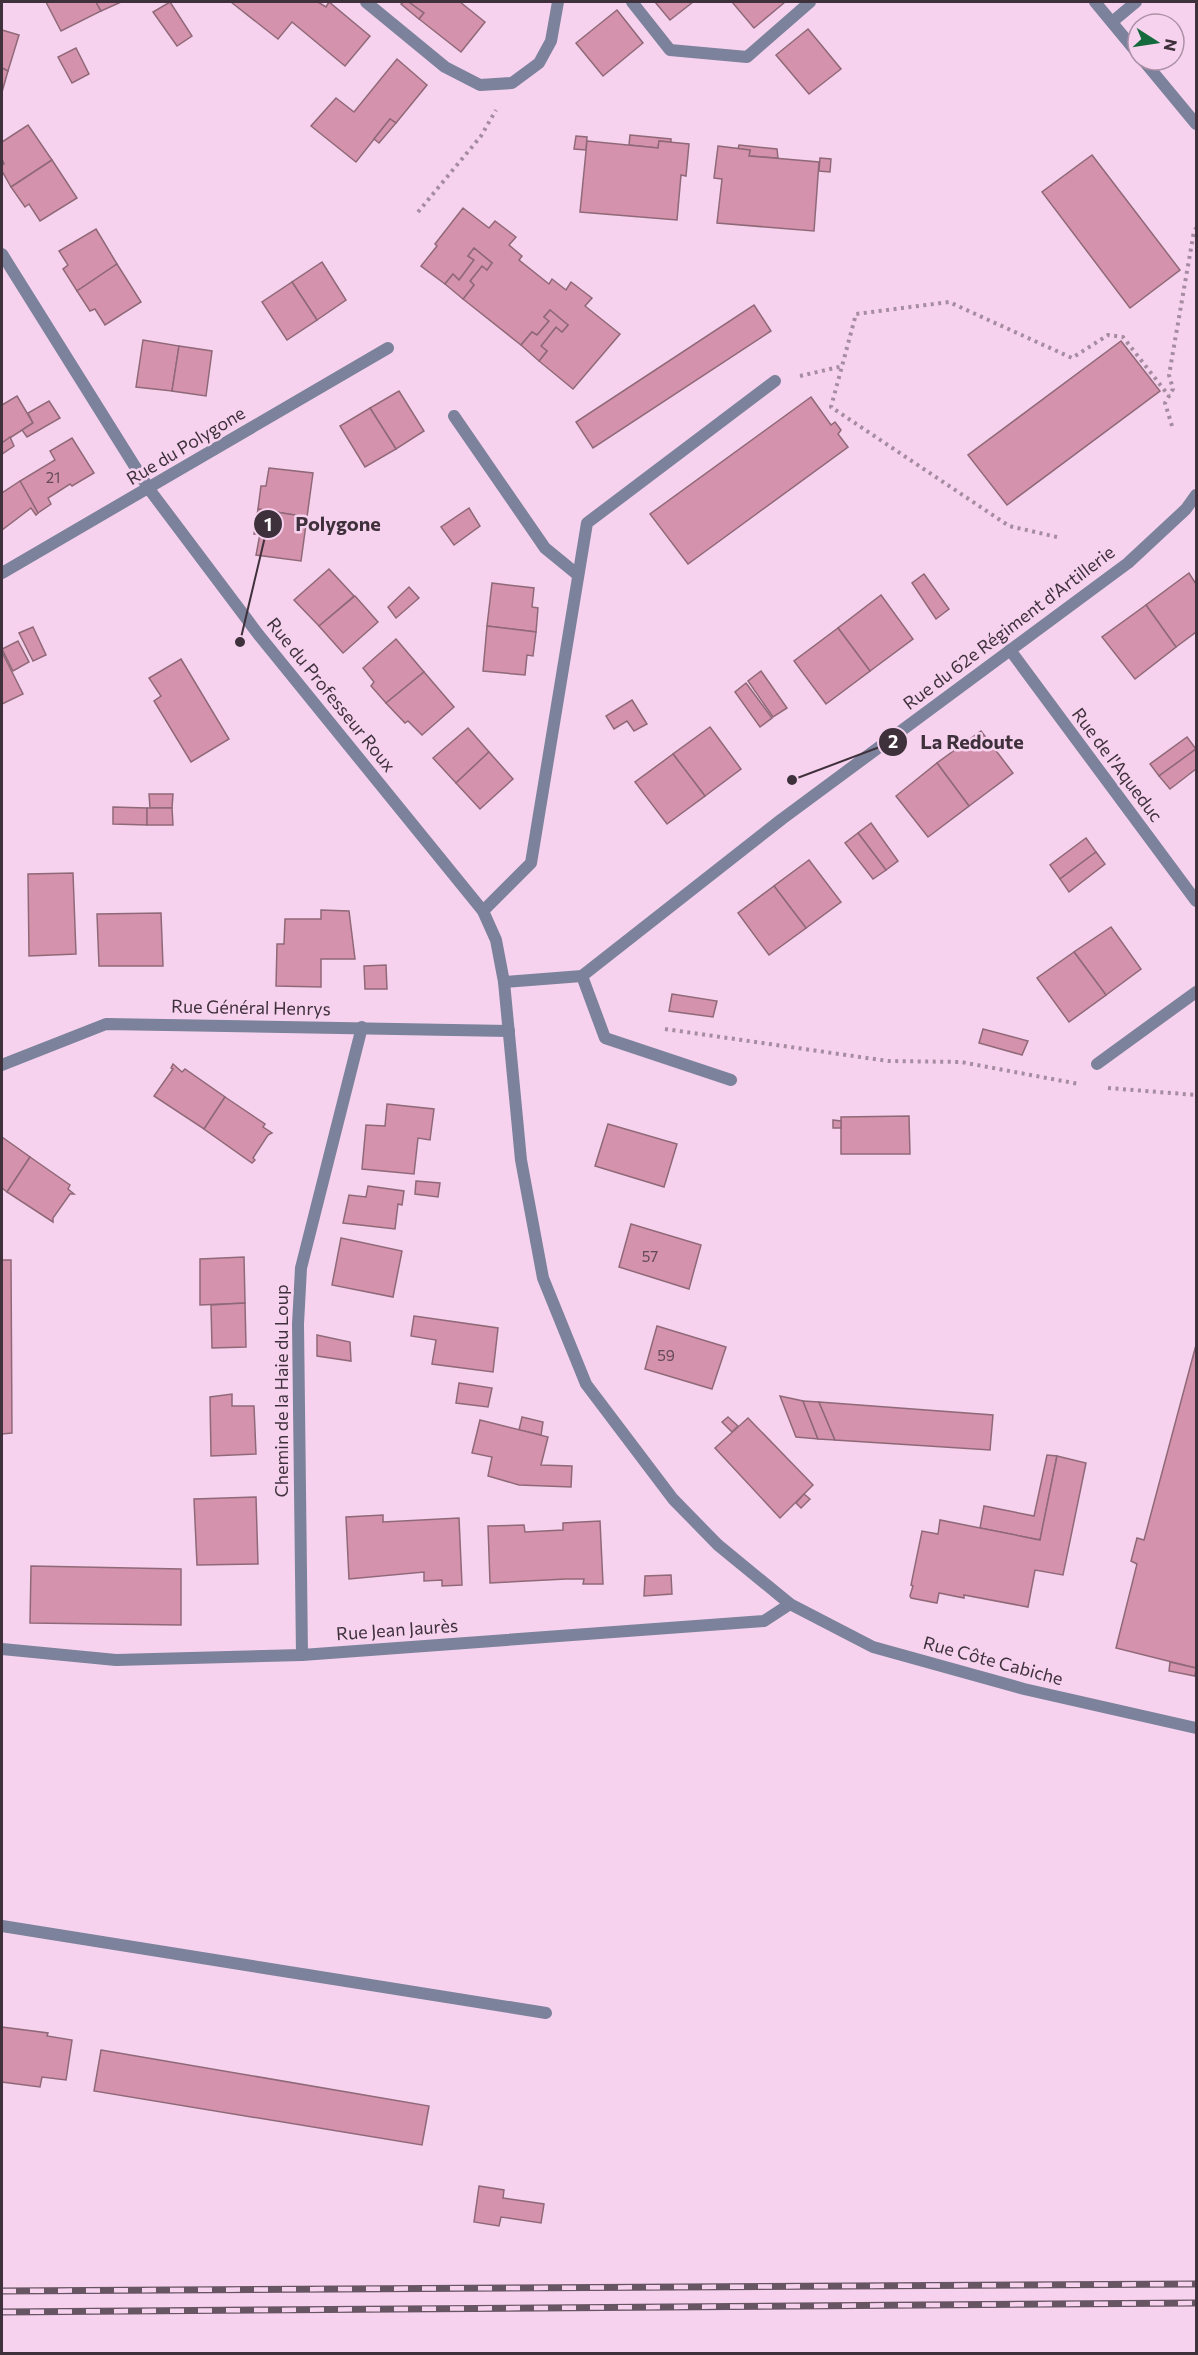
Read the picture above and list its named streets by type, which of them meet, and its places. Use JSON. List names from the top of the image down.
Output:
{
  "streets": {
    "street": [
      "Rue du Polygone",
      "Rue du 62e Régiment d'Artillerie",
      "Rue du Professeur Roux",
      "Rue de l'Aqueduc",
      "Rue Général Henrys",
      "Chemin de la Haie du Loup",
      "Rue Jean Jaurès",
      "Rue Côte Cabiche"
    ]
  },
  "crossings": [
    ["Rue du Polygone", "Rue du Professeur Roux"],
    ["Rue du 62e Régiment d'Artillerie", "Rue de l'Aqueduc"],
    ["Rue du Professeur Roux", "Rue Général Henrys"],
    ["Rue du Professeur Roux", "Rue Jean Jaurès"],
    ["Rue du Professeur Roux", "Rue Côte Cabiche"],
    ["Rue Général Henrys", "Chemin de la Haie du Loup"],
    ["Chemin de la Haie du Loup", "Rue Jean Jaurès"],
    ["Rue Jean Jaurès", "Rue Côte Cabiche"]
  ],
  "places": ["Polygone", "La Redoute"],
  "house_numbers": ["21", "57", "59"],
  "north": "right"
}
